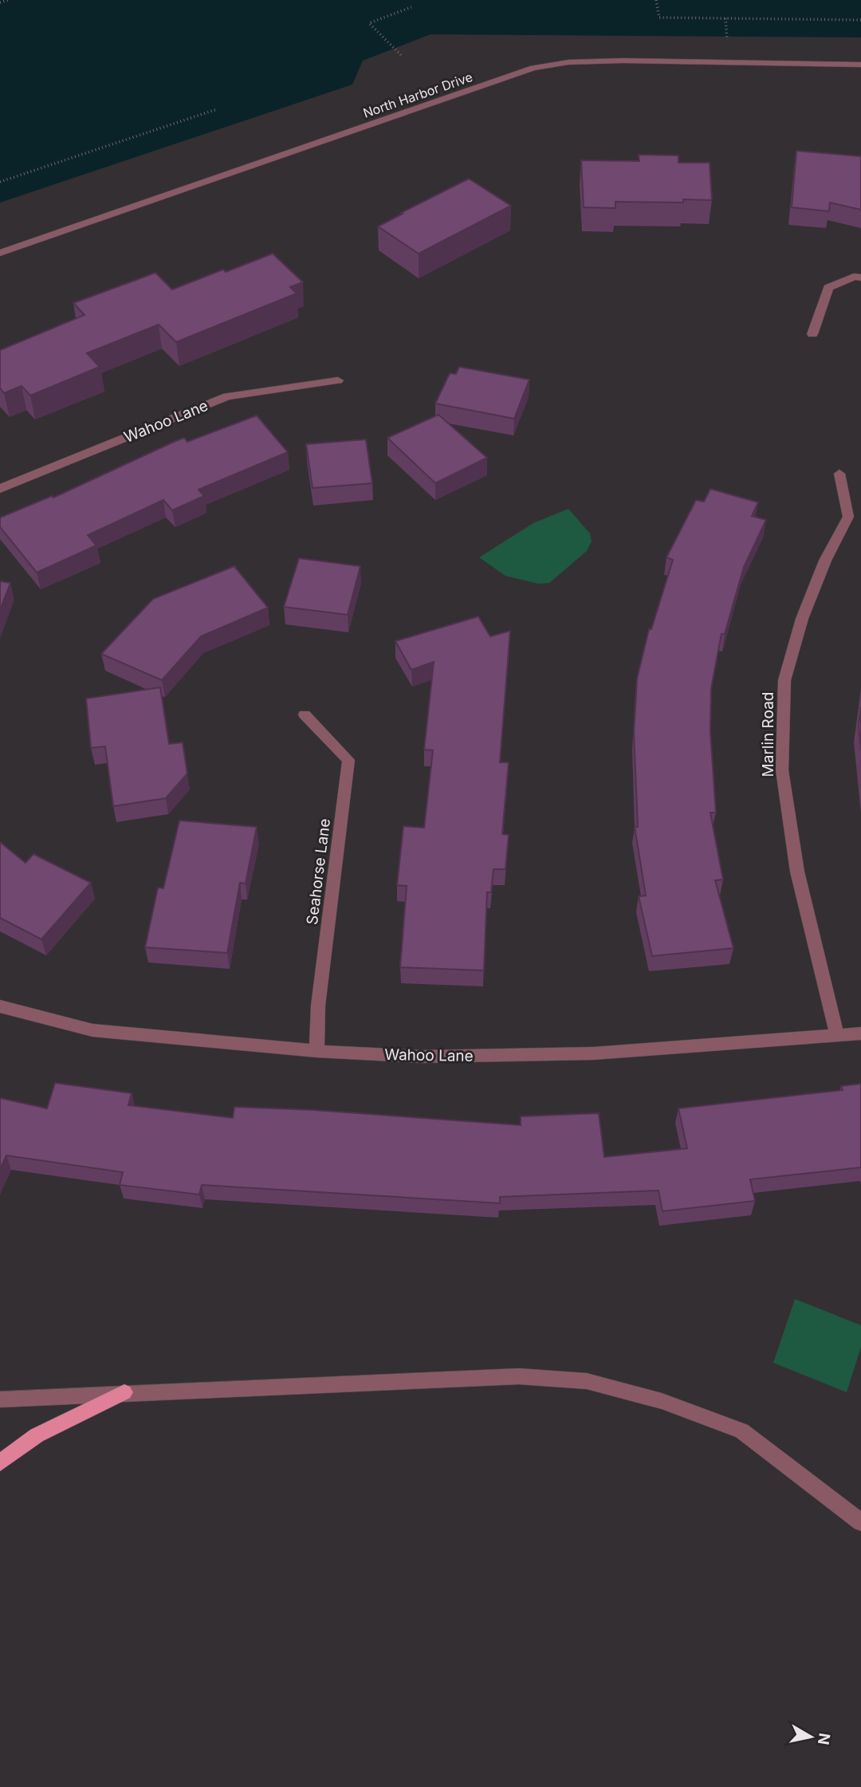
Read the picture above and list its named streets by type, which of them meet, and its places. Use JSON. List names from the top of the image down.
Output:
{
  "streets": {
    "street": [
      "North Harbor Drive",
      "Wahoo Lane",
      "Marlin Road",
      "Seahorse Lane"
    ]
  },
  "crossings": [
    ["Wahoo Lane", "Marlin Road"],
    ["Wahoo Lane", "Seahorse Lane"]
  ],
  "north": "right"
}
